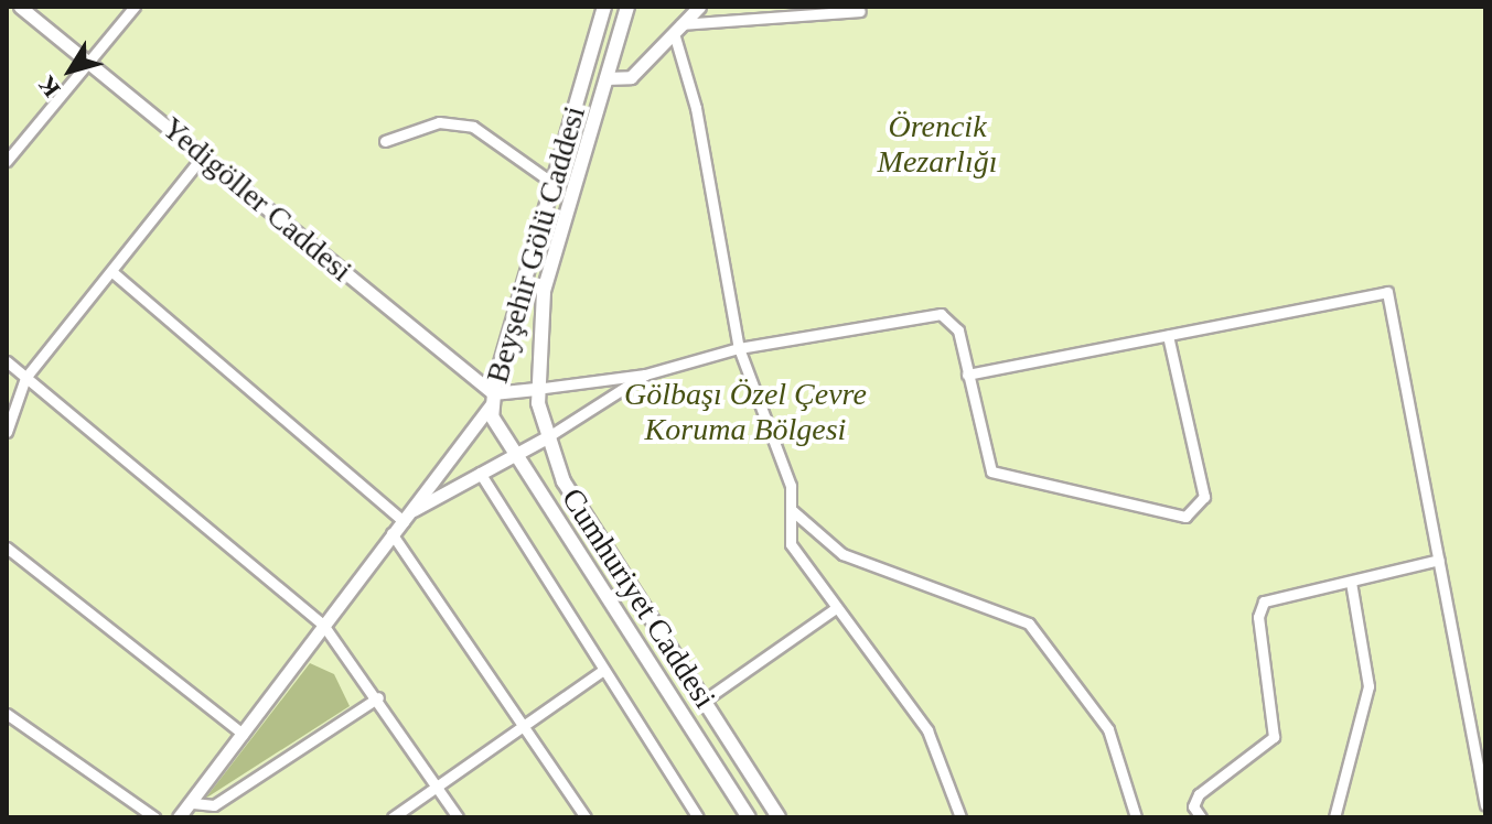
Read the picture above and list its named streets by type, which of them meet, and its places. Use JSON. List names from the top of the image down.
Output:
{
  "streets": {
    "main road": ["Beyşehir Gölü Caddesi", "Cumhuriyet Caddesi"],
    "street": ["Yedigöller Caddesi"]
  },
  "crossings": [
    ["Yedigöller Caddesi", "Beyşehir Gölü Caddesi"],
    ["Beyşehir Gölü Caddesi", "Cumhuriyet Caddesi"]
  ],
  "parks": ["Örencik Mezarlığı", "Gölbaşı Özel Çevre Koruma Bölgesi"],
  "north": "bottom left"
}
